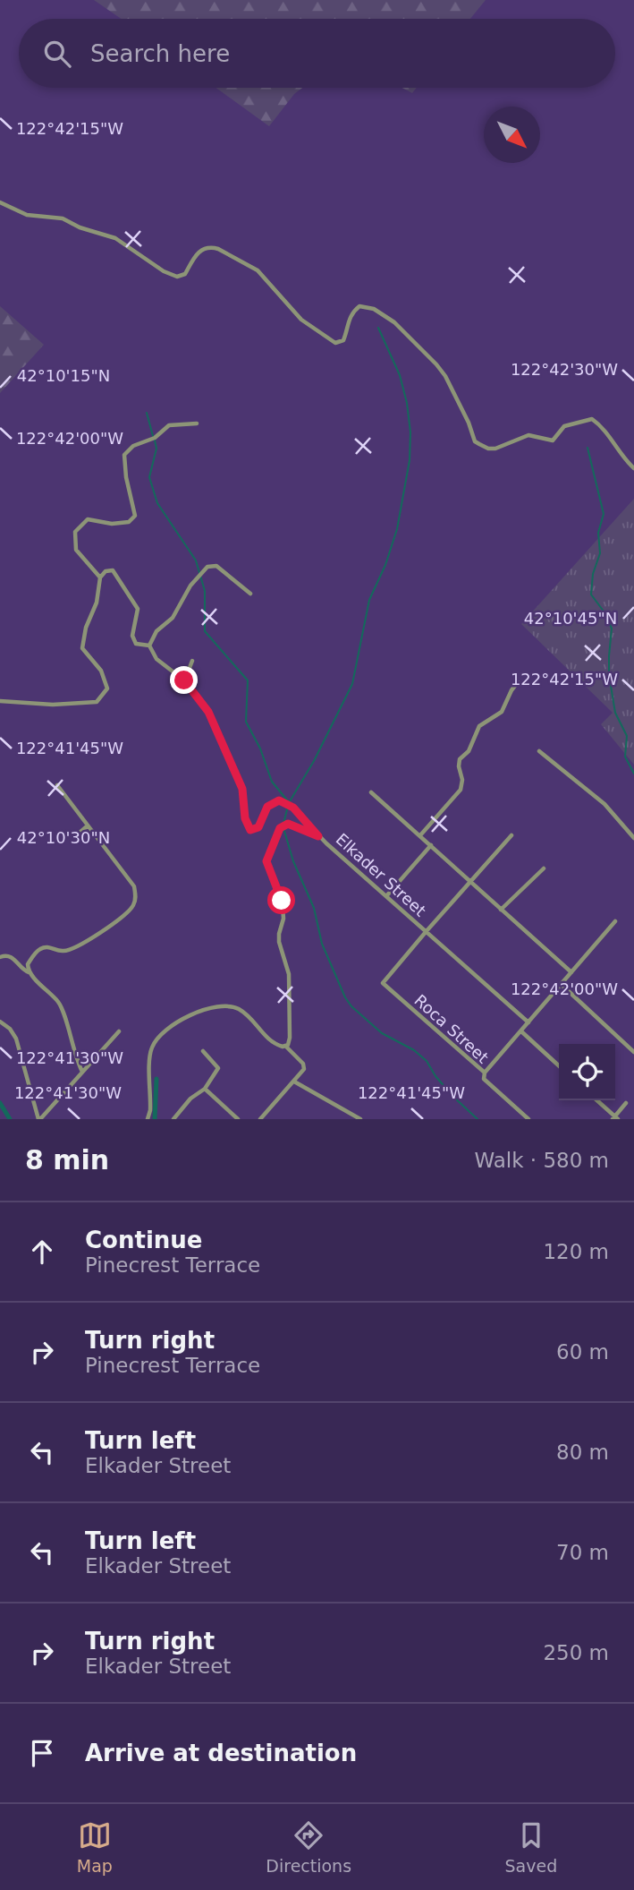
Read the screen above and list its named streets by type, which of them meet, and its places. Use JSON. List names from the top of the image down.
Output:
{
  "streets": {
    "street": ["Elkader Street", "Roca Street"]
  },
  "crossings": [
    ["Elkader Street", "Roca Street"]
  ],
  "north": "bottom right",
  "page": {
    "search": "Search here",
    "heading": ["8 min", "Walk · 580 m"],
    "list": [
      ["Continue", "Pinecrest Terrace", "120 m"],
      ["Turn right", "Pinecrest Terrace", "60 m"],
      ["Turn left", "Elkader Street", "80 m"],
      ["Turn left", "Elkader Street", "70 m"],
      ["Turn right", "Elkader Street", "250 m"],
      "Arrive at destination"
    ],
    "nav": ["Map", "Directions", "Saved"]
  },
  "coordinates": [
    "122°42'15\"W",
    "122°42'30\"W",
    "42°10'15\"N",
    "122°42'00\"W",
    "42°10'45\"N",
    "122°41'45\"W",
    "42°10'30\"N",
    "122°41'30\"W"
  ]
}
